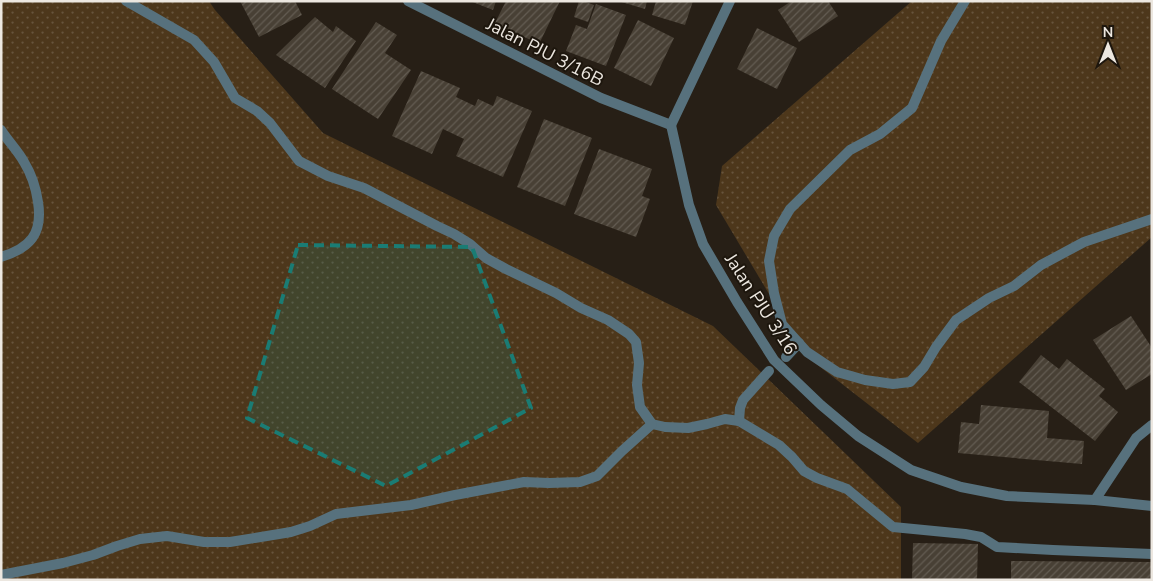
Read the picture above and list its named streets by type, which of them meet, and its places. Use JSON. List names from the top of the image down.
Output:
{
  "streets": {
    "street": ["Jalan PJU 3/16B", "Jalan PJU 3/16"]
  },
  "crossings": [
    ["Jalan PJU 3/16B", "Jalan PJU 3/16"]
  ],
  "north": "top"
}
